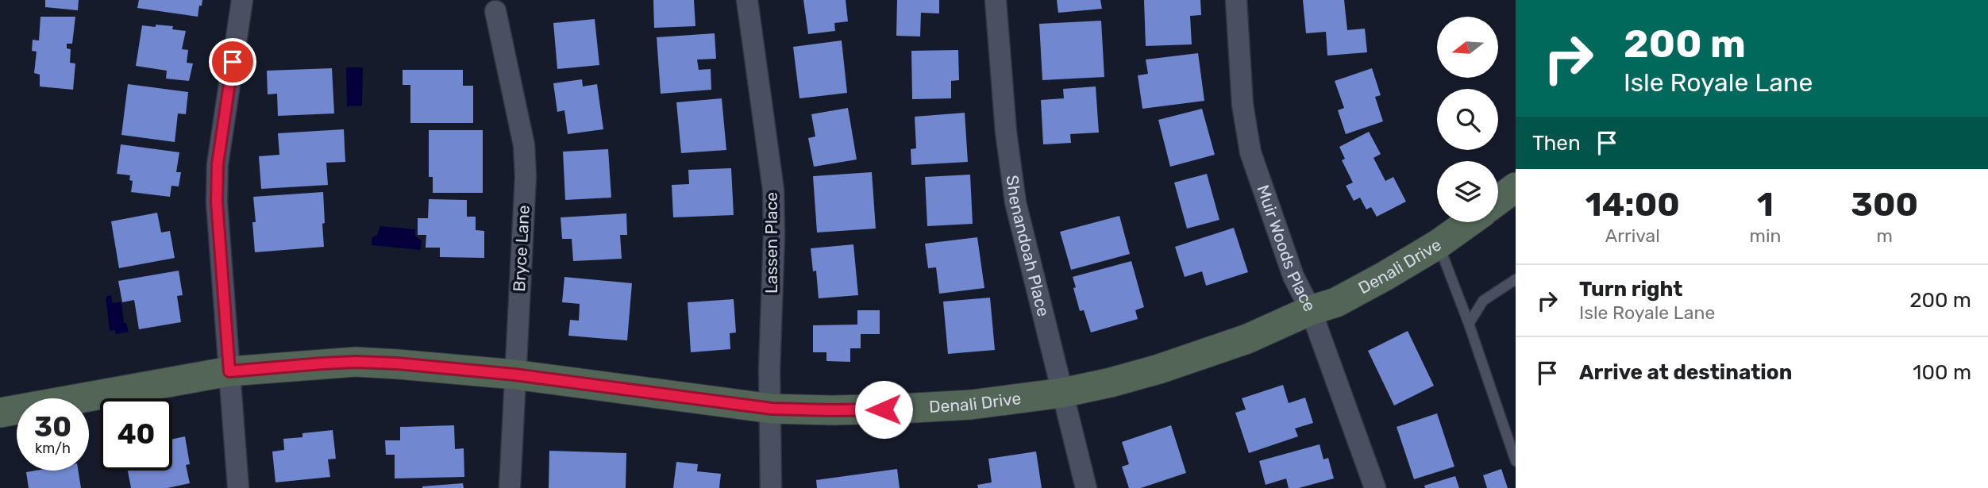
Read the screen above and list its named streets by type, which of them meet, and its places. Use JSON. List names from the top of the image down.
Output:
{
  "streets": {
    "street": [
      "Lassen Place",
      "Shenandoah Place",
      "Bryce Lane",
      "Muir Woods Place",
      "Denali Drive"
    ]
  },
  "crossings": [
    ["Lassen Place", "Denali Drive"],
    ["Shenandoah Place", "Denali Drive"],
    ["Bryce Lane", "Denali Drive"],
    ["Muir Woods Place", "Denali Drive"]
  ],
  "north": "left",
  "page": {
    "turn": ["200 m", "Isle Royale Lane"],
    "then": "Then",
    "eta": [
      "14:00",
      "Arrival",
      "1",
      "min",
      "300",
      "m"
    ],
    "list": [
      {
        "name": "Turn right",
        "note": "Isle Royale Lane",
        "value": "200 m"
      },
      {
        "name": "Arrive at destination",
        "value": "100 m"
      }
    ],
    "speed": "30 km/h",
    "limit": "40"
  }
}
